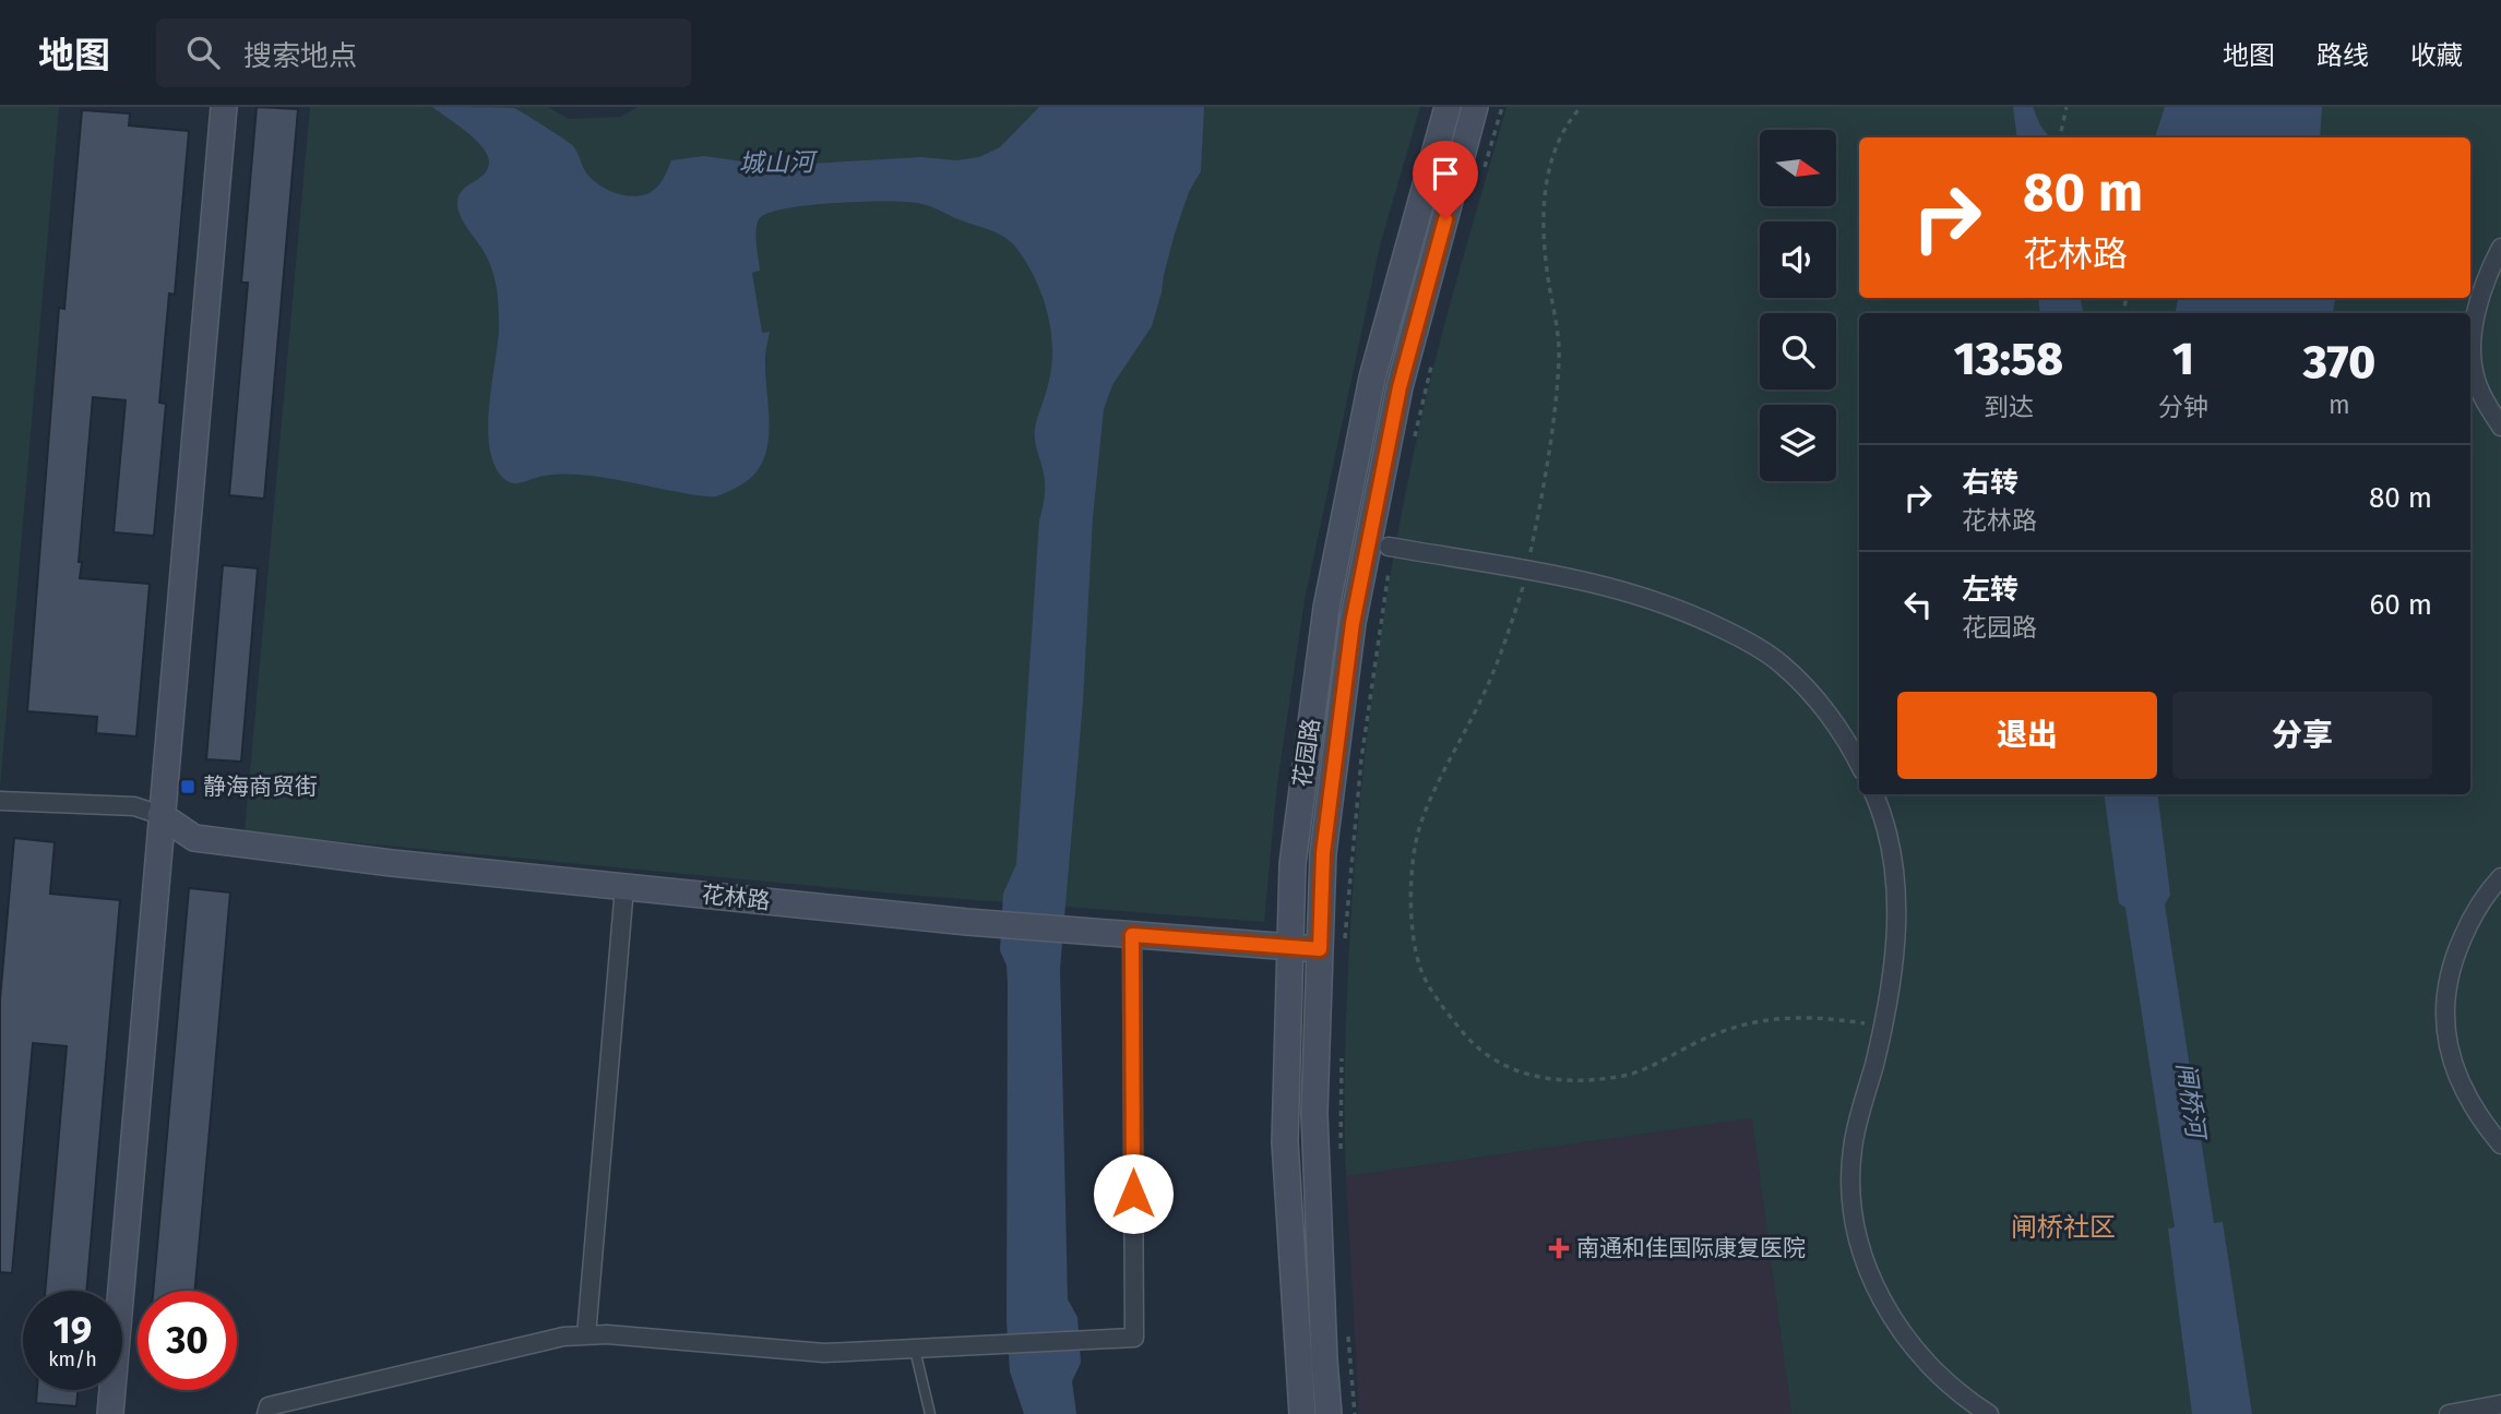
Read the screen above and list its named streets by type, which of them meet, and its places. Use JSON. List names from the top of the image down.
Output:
{
  "streets": {
    "main road": ["花园路", "花林路"]
  },
  "crossings": [
    ["花园路", "花林路"]
  ],
  "districts": ["闸桥社区"],
  "water": ["城山河", "闸桥河"],
  "places": {
    "transit": ["静海商贸街"],
    "health": ["南通和佳国际康复医院"]
  },
  "north": "right",
  "page": {
    "header": "地图",
    "search": "搜索地点",
    "nav": ["地图", "路线", "收藏"],
    "turn": ["80 m", "花林路"],
    "eta": [
      "13:58",
      "到达",
      "1",
      "分钟",
      "370",
      "m"
    ],
    "list": [
      {
        "name": "右转",
        "note": "花林路",
        "value": "80 m"
      },
      {
        "name": "左转",
        "note": "花园路",
        "value": "60 m"
      }
    ],
    "buttons": ["退出", "分享"],
    "speed": "19 km/h",
    "limit": "30"
  }
}
